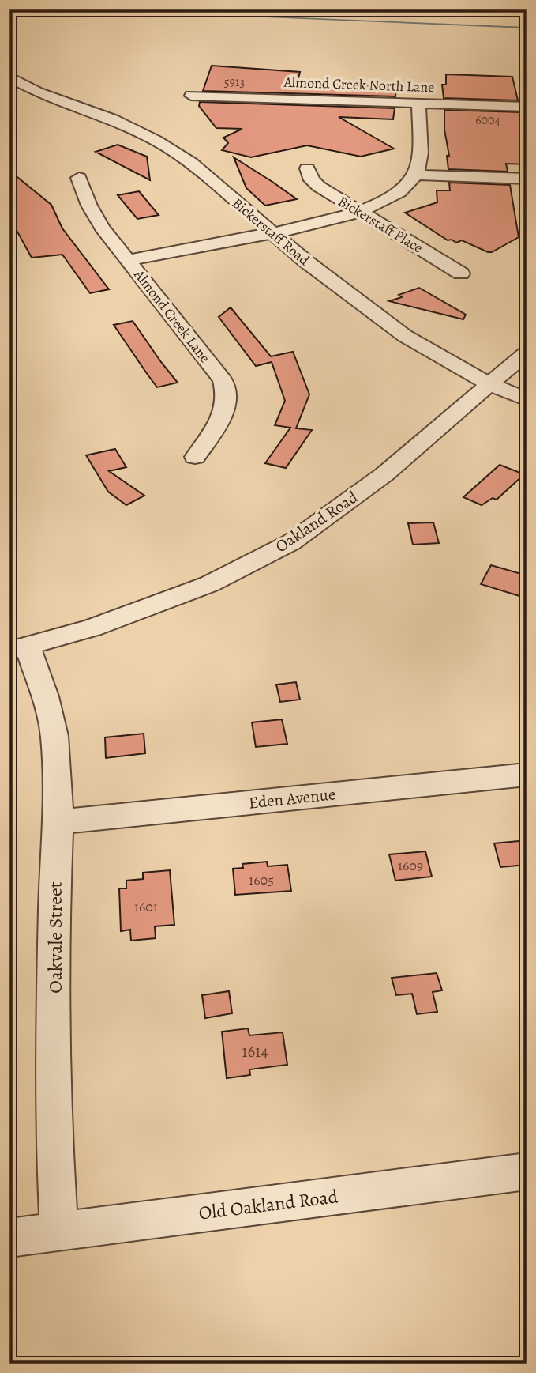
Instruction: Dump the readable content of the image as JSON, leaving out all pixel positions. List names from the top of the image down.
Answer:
{
  "streets": {
    "street": [
      "Almond Creek North Lane",
      "Bickerstaff Place",
      "Bickerstaff Road",
      "Almond Creek Lane",
      "Oakland Road",
      "Eden Avenue",
      "Oakvale Street",
      "Old Oakland Road"
    ]
  },
  "crossings": [
    ["Bickerstaff Road", "Oakland Road"],
    ["Oakland Road", "Oakvale Street"],
    ["Eden Avenue", "Oakvale Street"],
    ["Oakvale Street", "Old Oakland Road"]
  ],
  "house_numbers": [
    "5913",
    "6004",
    "1609",
    "1605",
    "1601",
    "1614"
  ]
}
